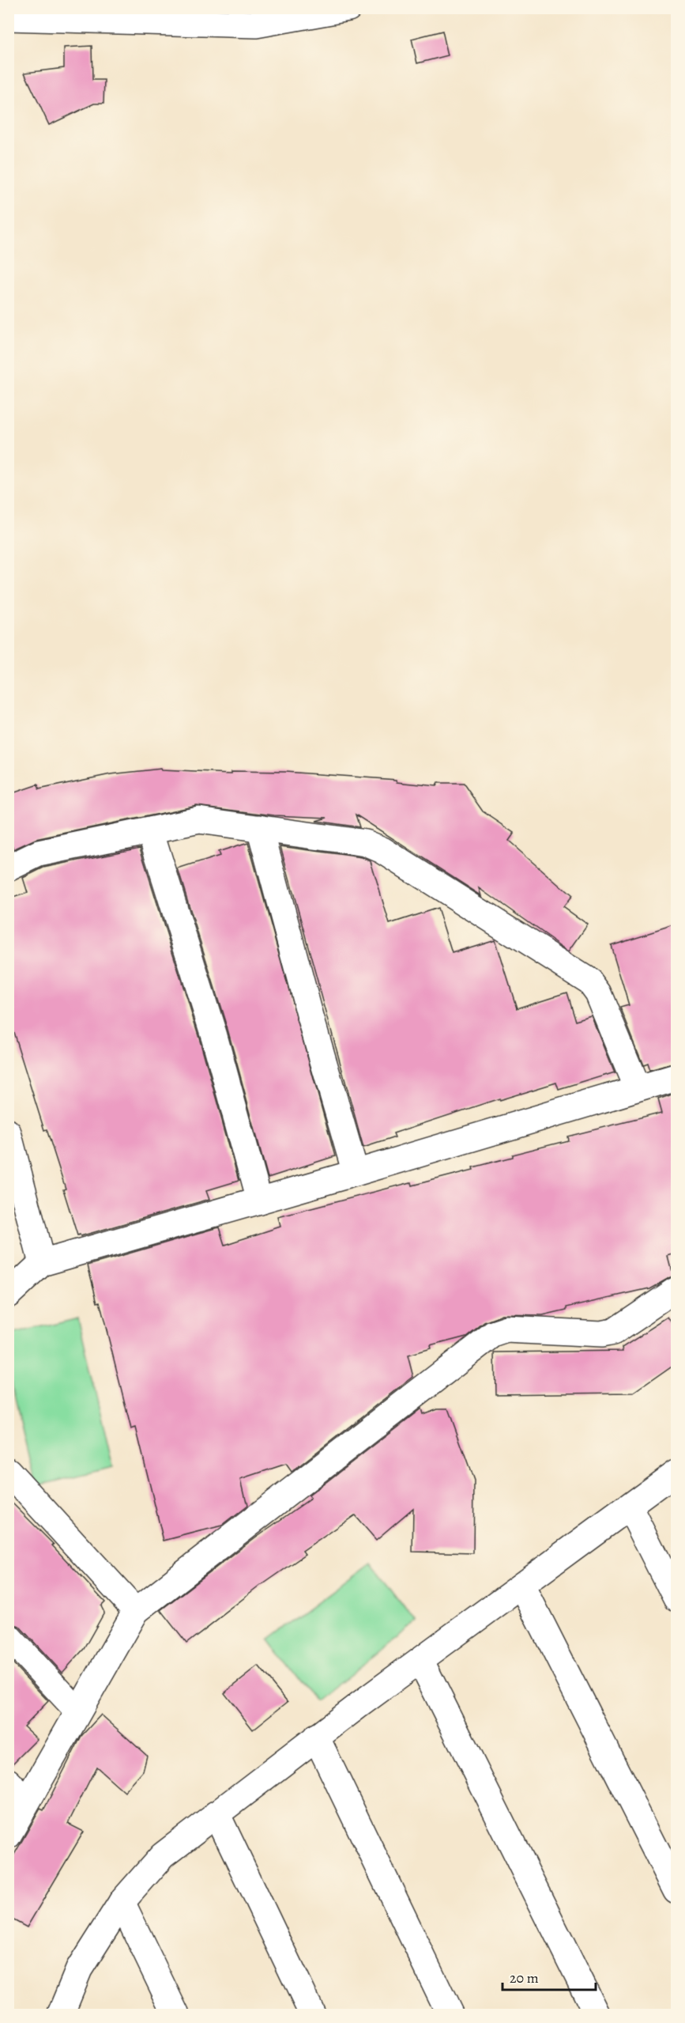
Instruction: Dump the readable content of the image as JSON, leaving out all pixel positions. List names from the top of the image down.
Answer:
{
  "scale_bar": "20 m"
}
